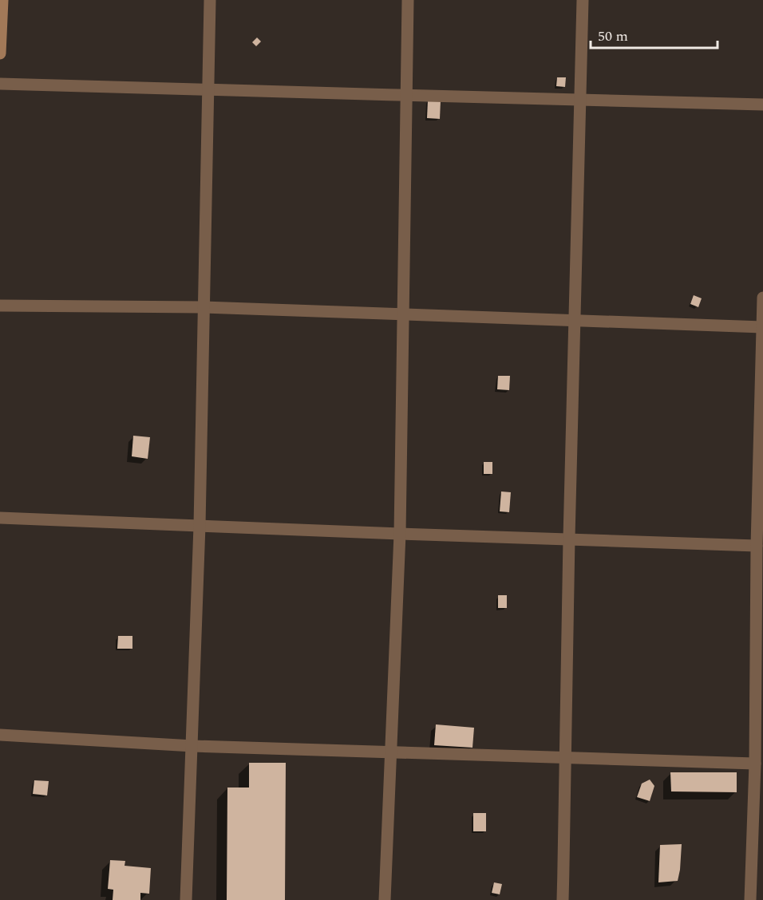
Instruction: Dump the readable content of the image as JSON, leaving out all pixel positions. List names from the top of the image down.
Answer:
{
  "scale_bar": "50 m"
}
